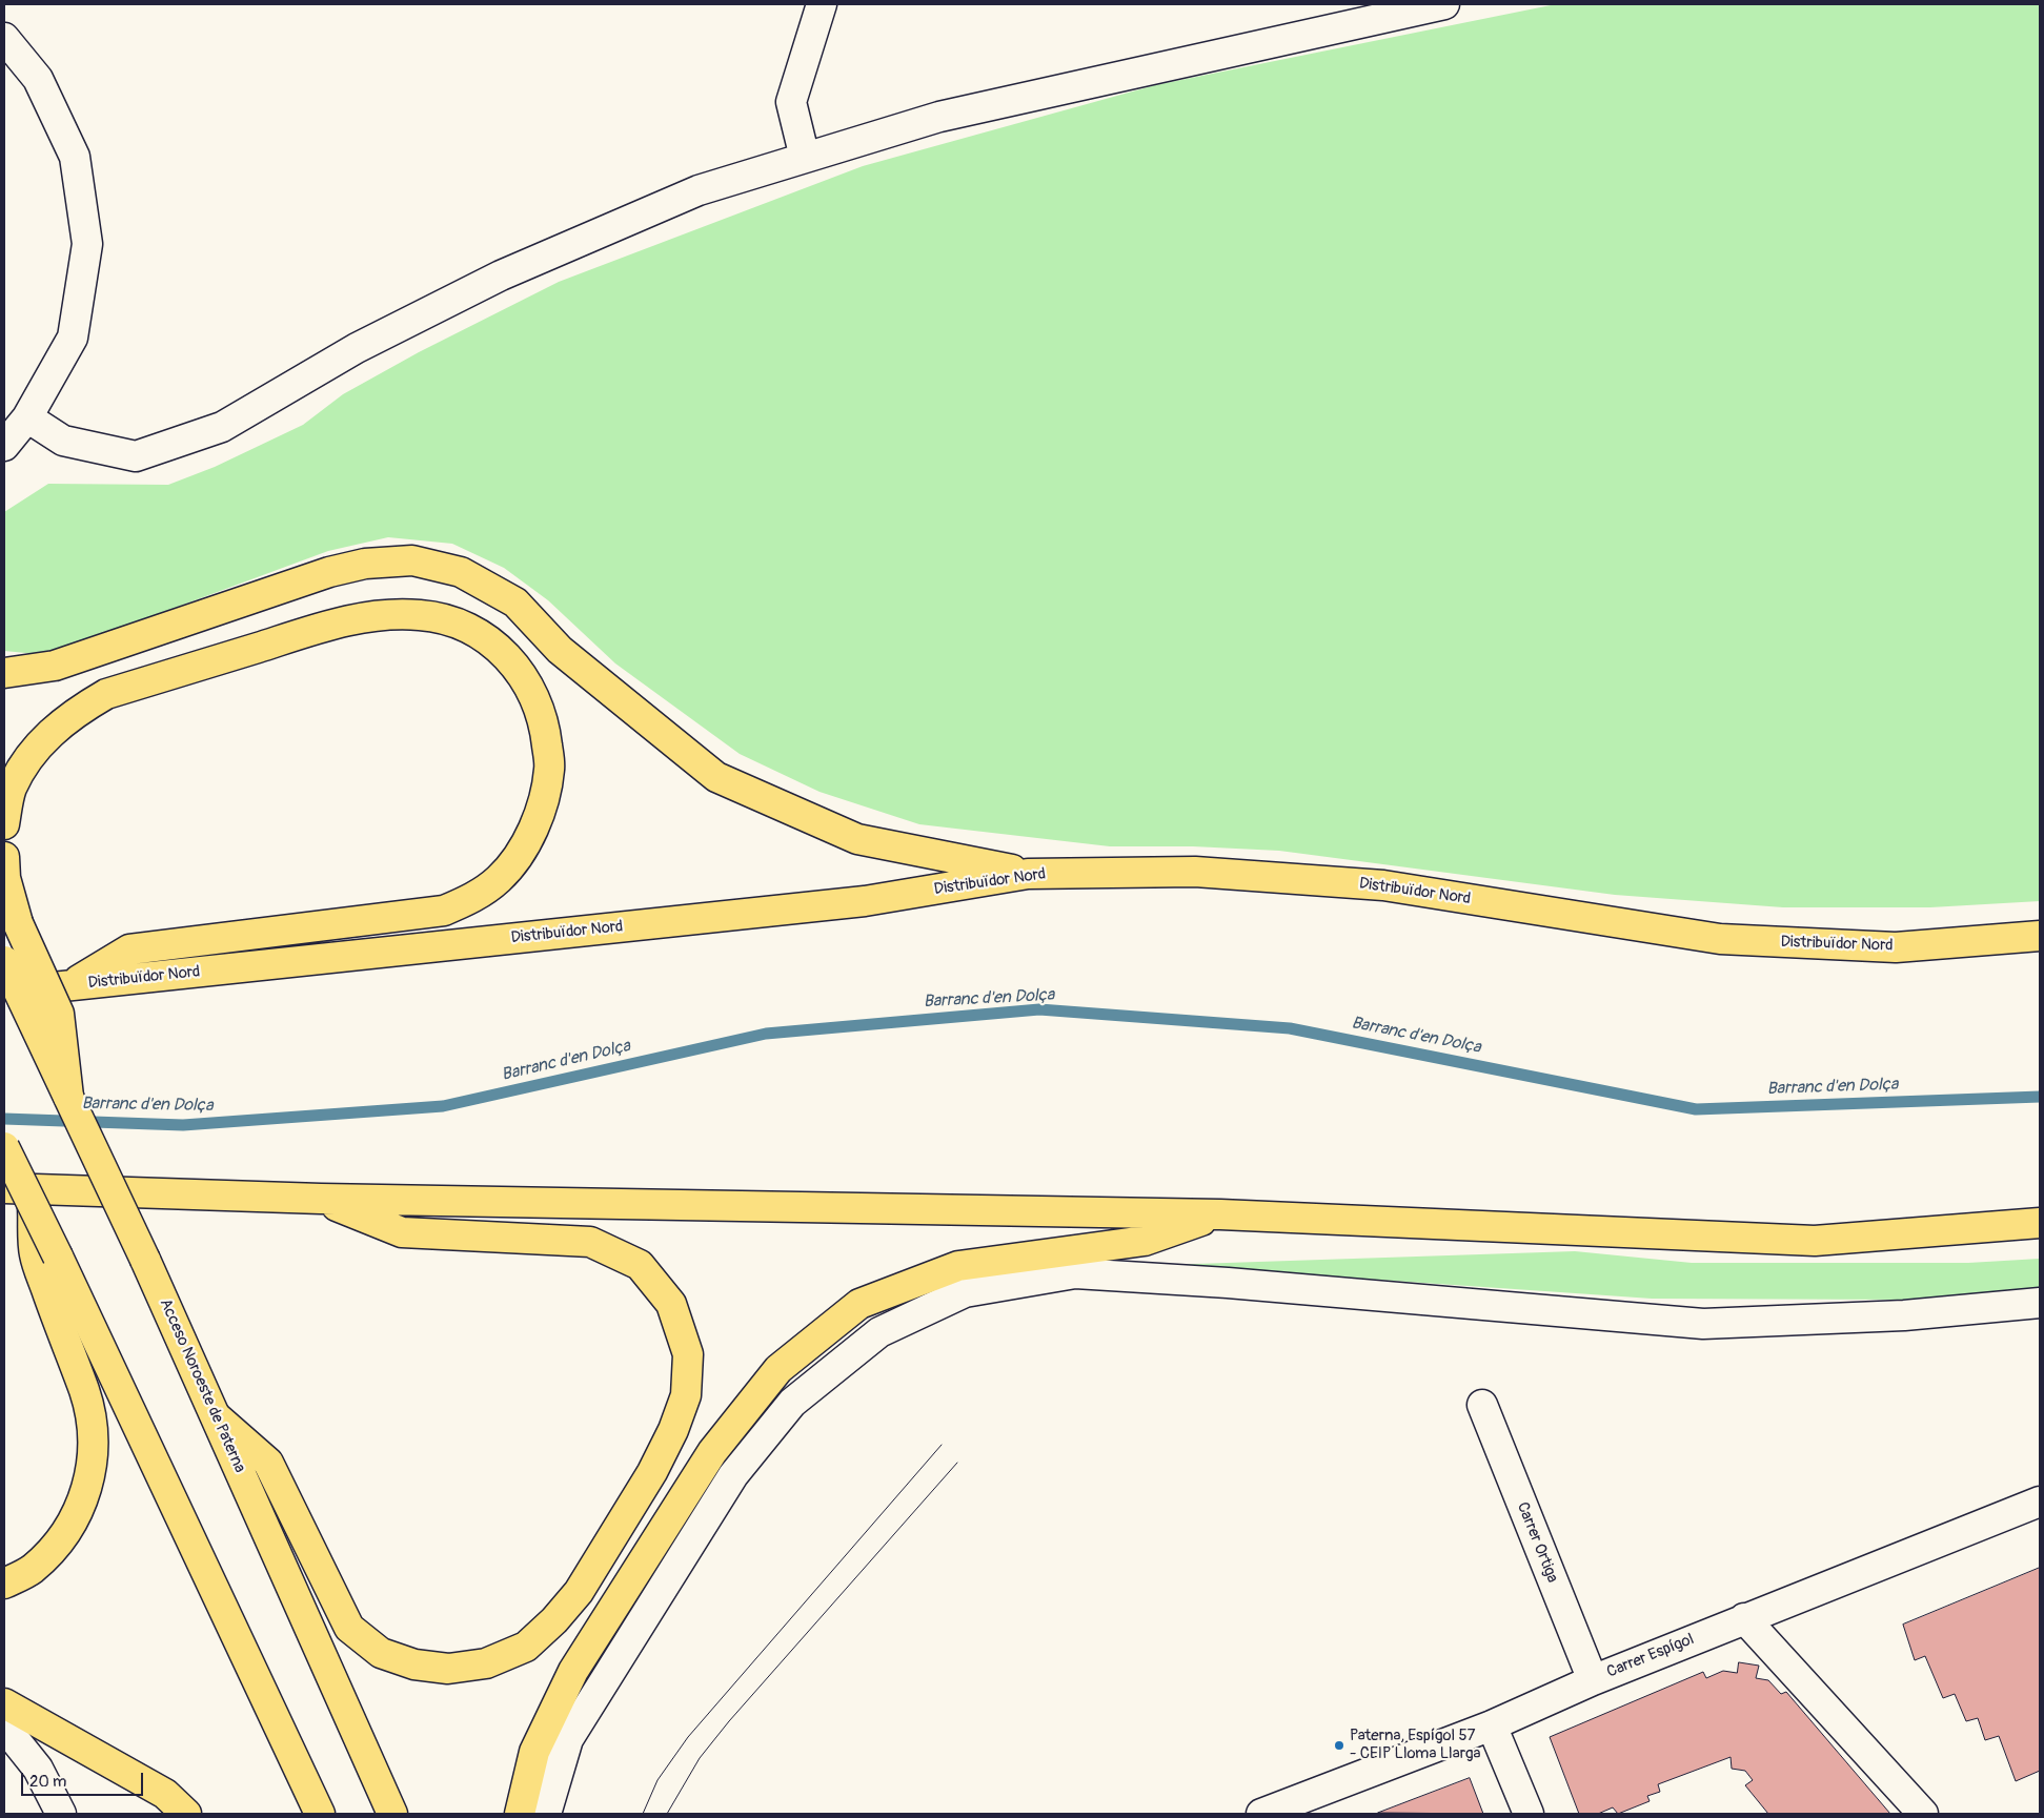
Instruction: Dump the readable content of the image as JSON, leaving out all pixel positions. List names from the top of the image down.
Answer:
{
  "streets": {
    "main road": ["Distribuïdor Nord", "Acceso Noroeste de Paterna"],
    "street": ["Carrer Ortiga", "Carrer Espígol"]
  },
  "crossings": [
    ["Carrer Ortiga", "Carrer Espígol"]
  ],
  "water": ["Barranc d'en Dolça"],
  "places": ["Paterna, Espígol 57 - CEIP Lloma Llarga"],
  "scale_bar": "20 m"
}
